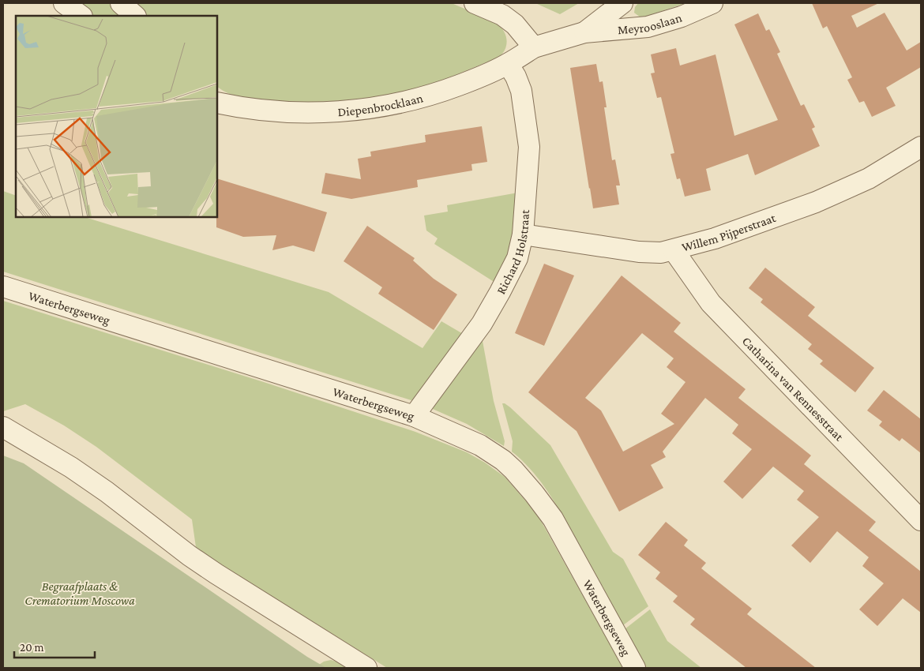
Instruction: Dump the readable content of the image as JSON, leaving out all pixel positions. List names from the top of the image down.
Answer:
{
  "streets": {
    "street": [
      "Meyrooslaan",
      "Diepenbrocklaan",
      "Willem Pijperstraat",
      "Richard Holstraat",
      "Waterbergseweg",
      "Catharina van Rennesstraat"
    ]
  },
  "crossings": [
    ["Meyrooslaan", "Diepenbrocklaan"],
    ["Diepenbrocklaan", "Richard Holstraat"],
    ["Willem Pijperstraat", "Richard Holstraat"],
    ["Willem Pijperstraat", "Catharina van Rennesstraat"],
    ["Richard Holstraat", "Waterbergseweg"]
  ],
  "parks": ["Begraafplaats & Crematorium Moscowa"],
  "scale_bar": "20 m"
}
